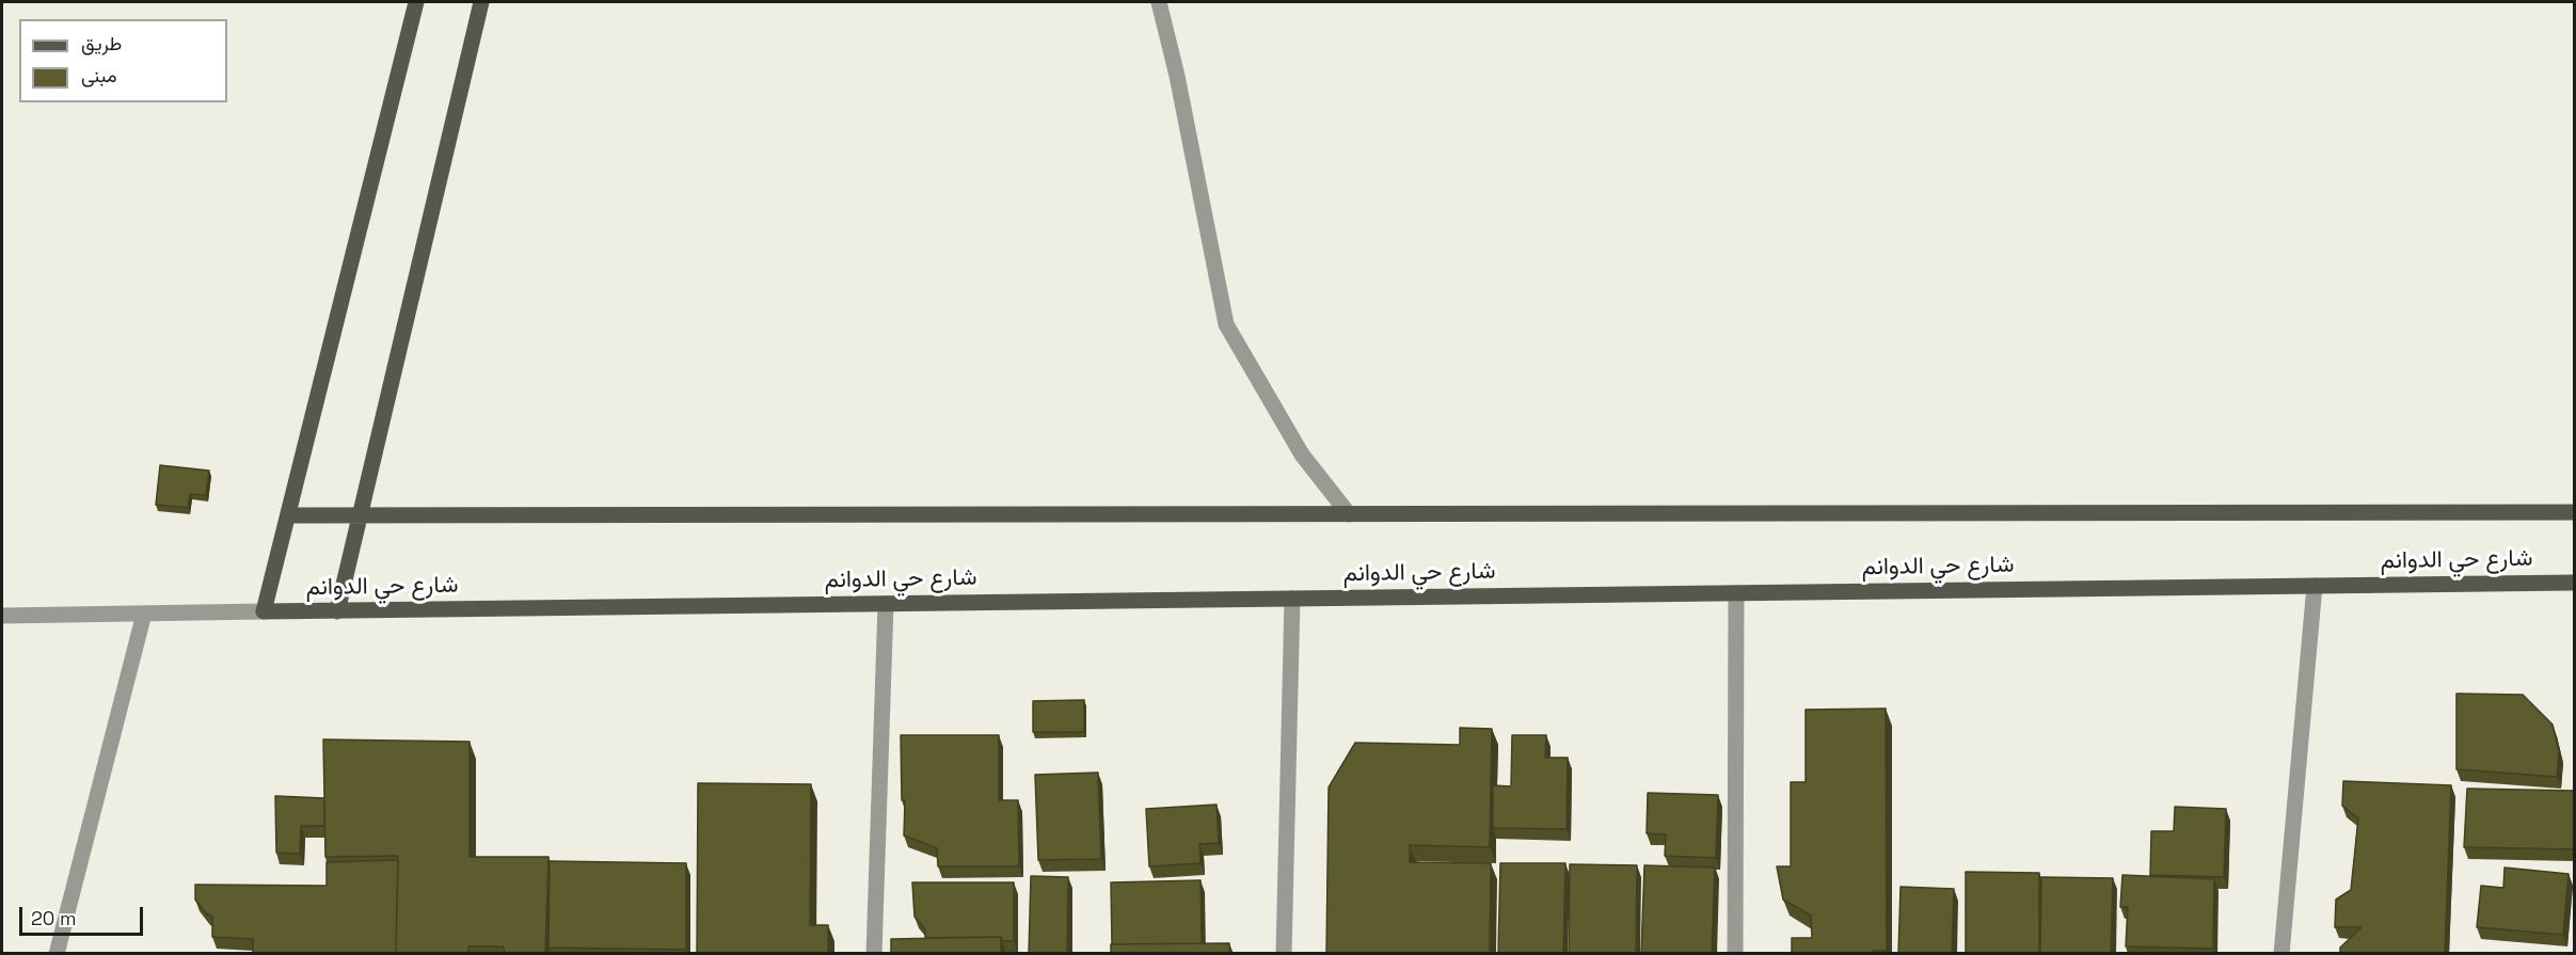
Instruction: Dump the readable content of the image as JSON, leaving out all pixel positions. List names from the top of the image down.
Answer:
{
  "streets": {
    "main road": ["شارع حي الدوانم"]
  },
  "legend": ["طريق", "مبنى"],
  "scale_bar": "20 m"
}
